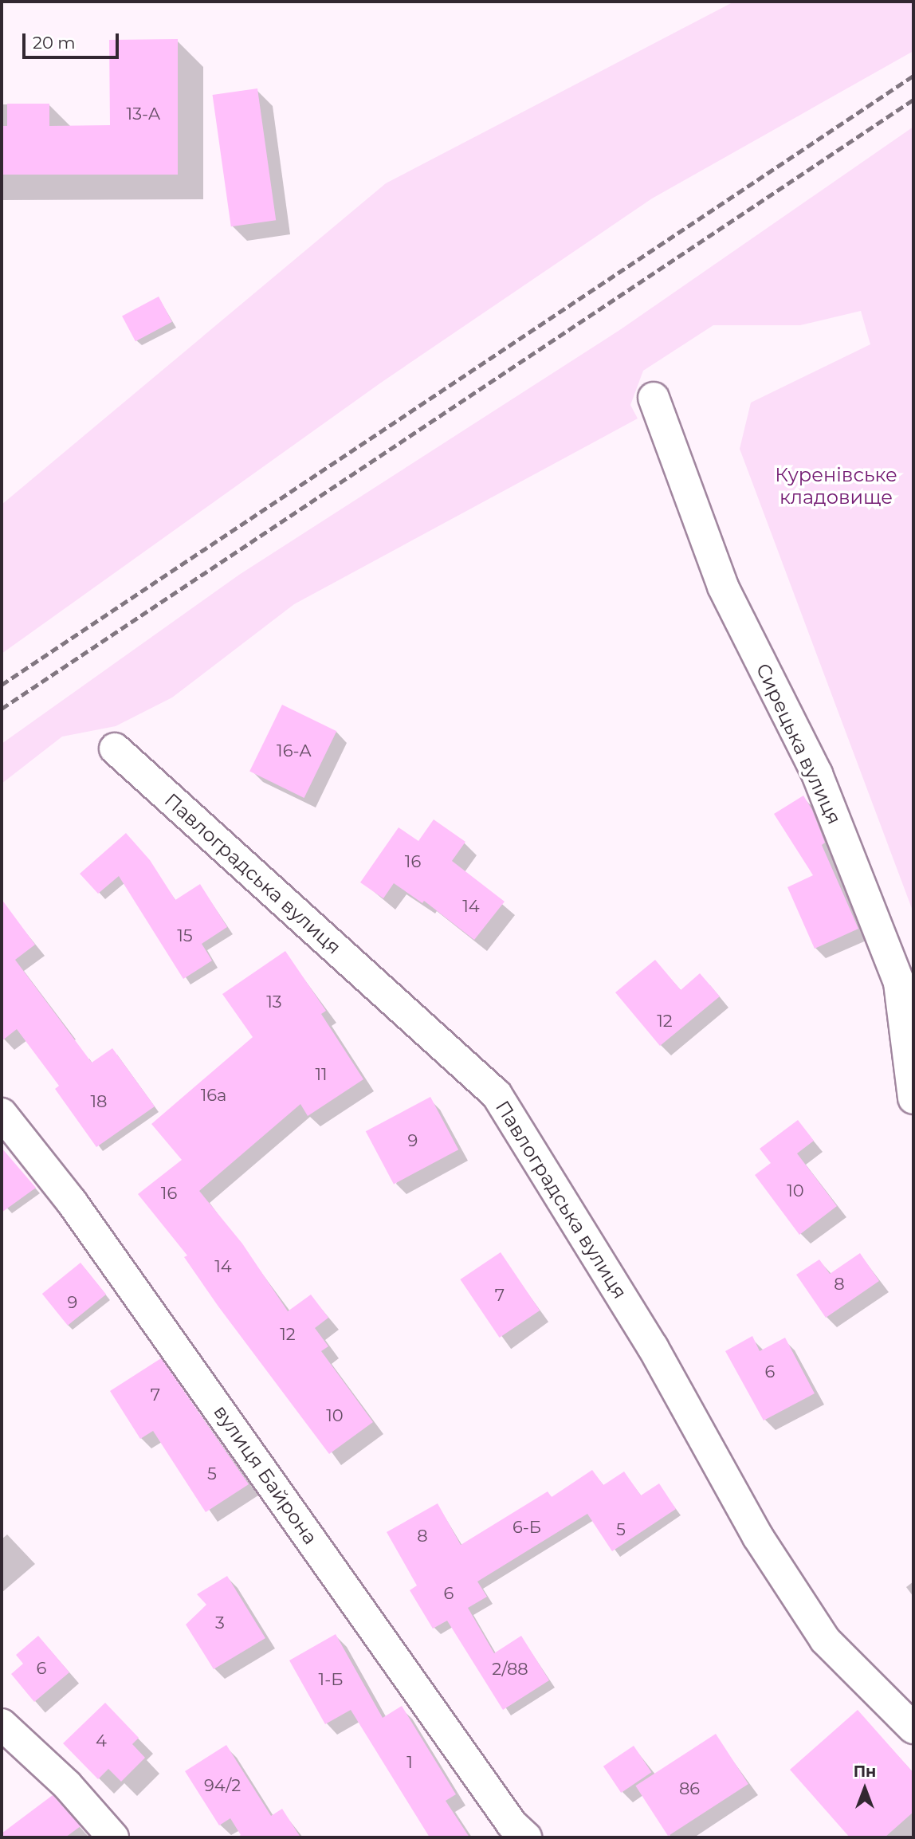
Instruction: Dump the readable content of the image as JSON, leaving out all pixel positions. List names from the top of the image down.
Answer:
{
  "streets": {
    "street": ["Сирецька вулиця", "Павлоградська вулиця", "вулиця Байрона"]
  },
  "parks": ["Куренівське кладовище"],
  "house_numbers": [
    "13-А",
    "16-А",
    "16",
    "14",
    "15",
    "13",
    "12",
    "11",
    "16а",
    "18",
    "9",
    "10",
    "16",
    "14",
    "8",
    "7",
    "9",
    "12",
    "6",
    "7",
    "10",
    "5",
    "6-Б",
    "5",
    "8",
    "6",
    "3",
    "6",
    "2/88",
    "1-Б",
    "4",
    "1",
    "94/2",
    "86"
  ],
  "scale_bar": "20 m",
  "north": "top"
}
